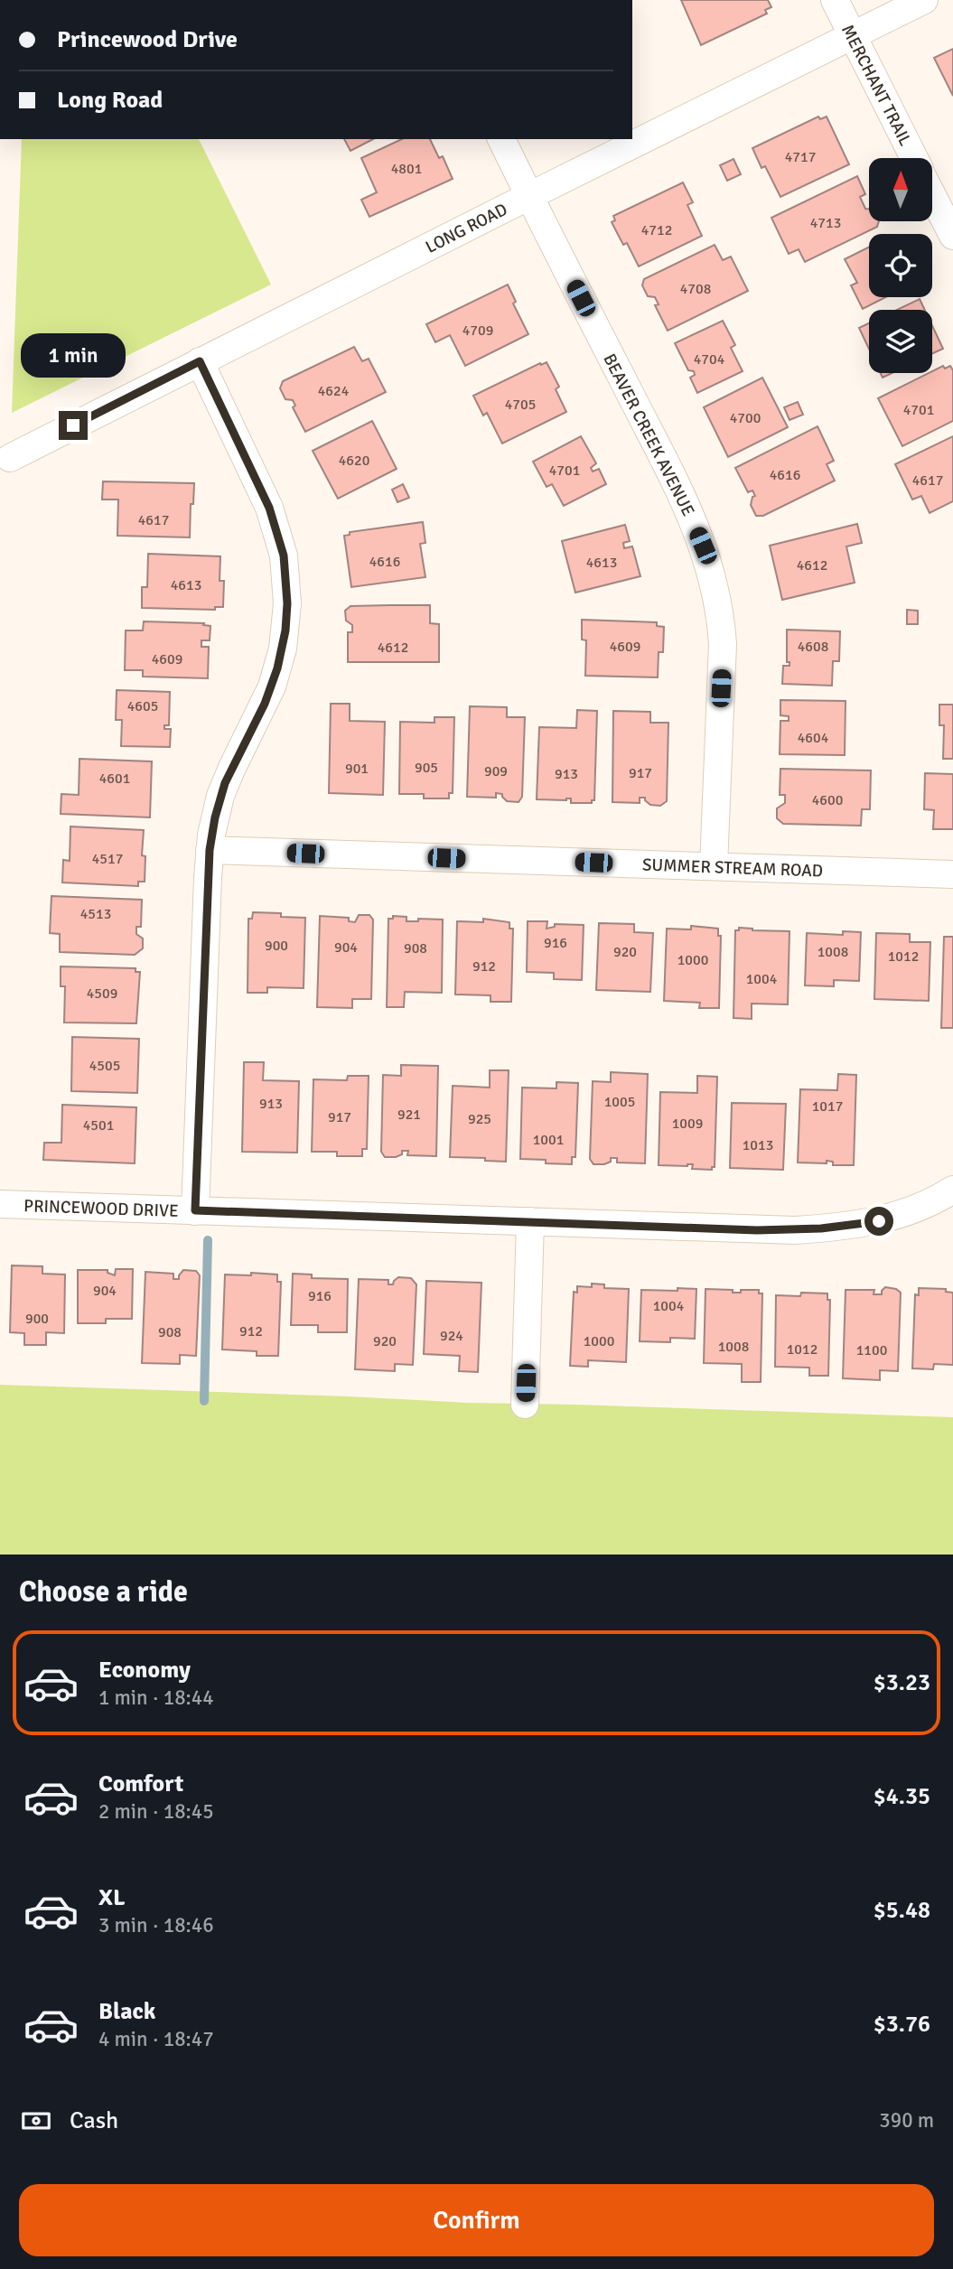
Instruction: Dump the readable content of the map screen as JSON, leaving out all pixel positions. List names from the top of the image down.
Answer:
{
  "streets": {
    "street": [
      "MERCHANT TRAIL",
      "LONG ROAD",
      "BEAVER CREEK AVENUE",
      "SUMMER STREAM ROAD",
      "PRINCEWOOD DRIVE"
    ]
  },
  "crossings": [
    ["MERCHANT TRAIL", "LONG ROAD"],
    ["LONG ROAD", "BEAVER CREEK AVENUE"],
    ["BEAVER CREEK AVENUE", "SUMMER STREAM ROAD"]
  ],
  "house_numbers": [
    "4717",
    "4801",
    "4713",
    "4712",
    "4708",
    "4709",
    "4704",
    "4624",
    "4705",
    "4701",
    "4700",
    "4620",
    "4701",
    "4616",
    "4617",
    "4617",
    "4616",
    "4613",
    "4612",
    "4613",
    "4609",
    "4608",
    "4612",
    "4609",
    "4605",
    "4604",
    "905",
    "901",
    "909",
    "917",
    "913",
    "4601",
    "4600",
    "4517",
    "4513",
    "916",
    "900",
    "904",
    "908",
    "920",
    "1008",
    "1012",
    "1000",
    "912",
    "1004",
    "4509",
    "4505",
    "1005",
    "913",
    "1017",
    "921",
    "917",
    "925",
    "1009",
    "4501",
    "1001",
    "1013",
    "904",
    "916",
    "1004",
    "900",
    "912",
    "908",
    "924",
    "920",
    "1000",
    "1008",
    "1012",
    "1100"
  ],
  "north": "top",
  "page": {
    "banner": ["Princewood Drive", "Long Road"],
    "bubble": "1 min",
    "heading": "Choose a ride",
    "list": [
      {
        "name": "Economy",
        "note": "1 min · 18:44",
        "value": "$3.23"
      },
      {
        "name": "Comfort",
        "note": "2 min · 18:45",
        "value": "$4.35"
      },
      {
        "name": "XL",
        "note": "3 min · 18:46",
        "value": "$5.48"
      },
      {
        "name": "Black",
        "note": "4 min · 18:47",
        "value": "$3.76"
      }
    ],
    "pay": ["Cash", "390 m"],
    "buttons": "Confirm"
  }
}
